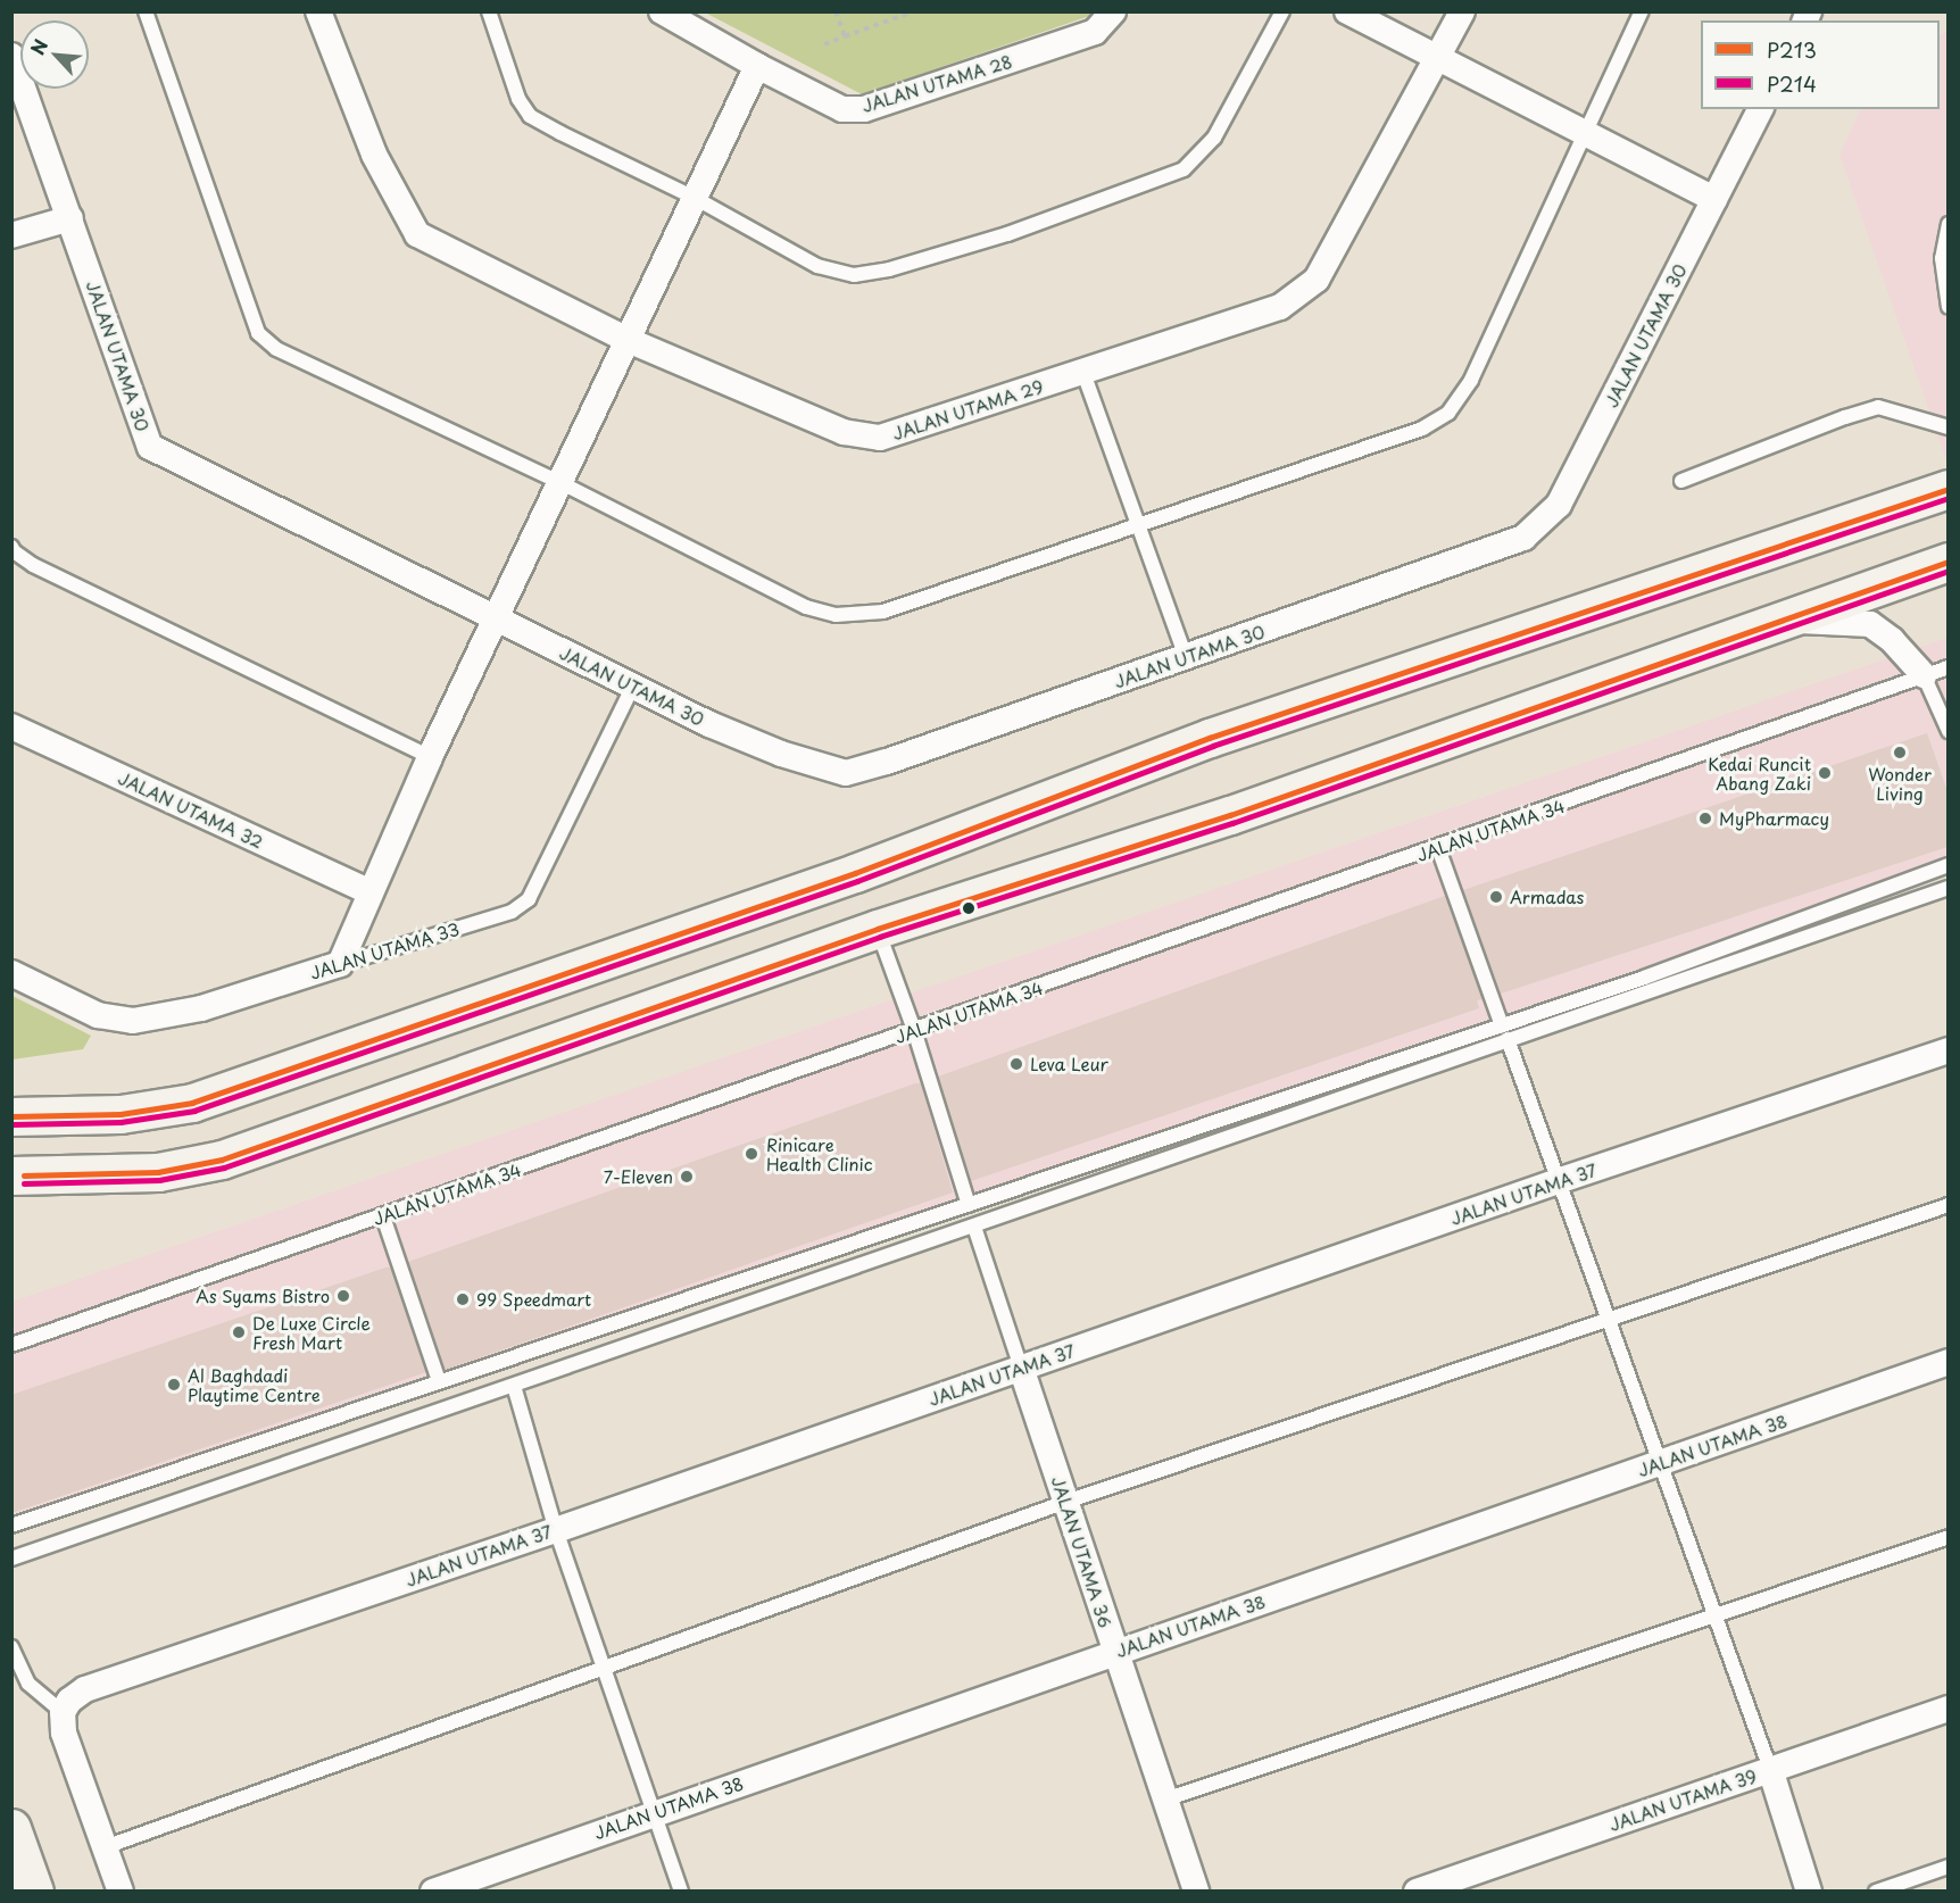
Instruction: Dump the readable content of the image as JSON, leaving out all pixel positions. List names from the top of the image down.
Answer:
{
  "streets": {
    "street": [
      "JALAN UTAMA 28",
      "JALAN UTAMA 30",
      "JALAN UTAMA 29",
      "JALAN UTAMA 32",
      "JALAN UTAMA 33",
      "JALAN UTAMA 37",
      "JALAN UTAMA 38",
      "JALAN UTAMA 36",
      "JALAN UTAMA 39"
    ],
    "lane": ["JALAN UTAMA 34"]
  },
  "crossings": [
    ["JALAN UTAMA 30", "JALAN UTAMA 33"],
    ["JALAN UTAMA 37", "JALAN UTAMA 36"],
    ["JALAN UTAMA 38", "JALAN UTAMA 36"]
  ],
  "places": [
    "Wonder Living",
    "Kedai Runcit Abang Zaki",
    "MyPharmacy",
    "Armadas",
    "Leva Leur",
    "Rinicare Health Clinic",
    "7-Eleven",
    "As Syams Bistro",
    "99 Speedmart",
    "De Luxe Circle Fresh Mart",
    "Al Baghdadi Playtime Centre"
  ],
  "lines": ["transit line P213", "transit line P214"],
  "legend": ["P213", "P214"],
  "north": "top left"
}
